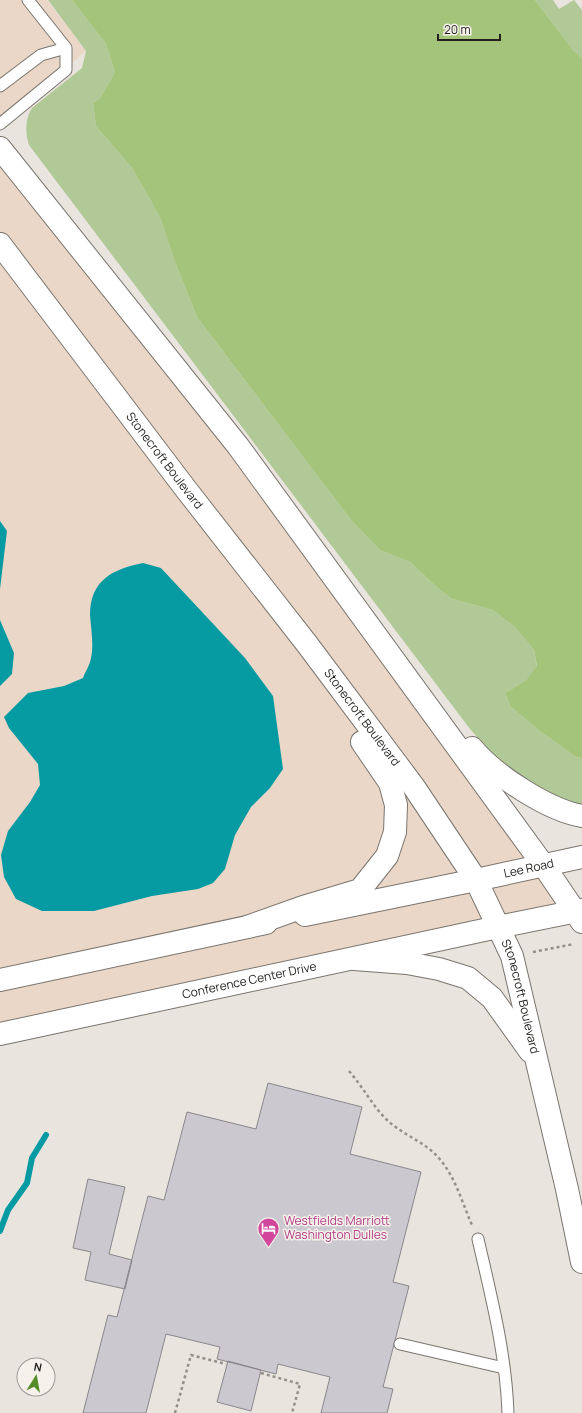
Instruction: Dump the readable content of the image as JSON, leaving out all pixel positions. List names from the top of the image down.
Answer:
{
  "streets": {
    "main road": ["Stonecroft Boulevard", "Lee Road", "Conference Center Drive"]
  },
  "crossings": [
    ["Stonecroft Boulevard", "Lee Road"],
    ["Stonecroft Boulevard", "Conference Center Drive"]
  ],
  "places": {
    "hotel": ["Westfields Marriott Washington Dulles"]
  },
  "scale_bar": "20 m",
  "north": "top"
}
